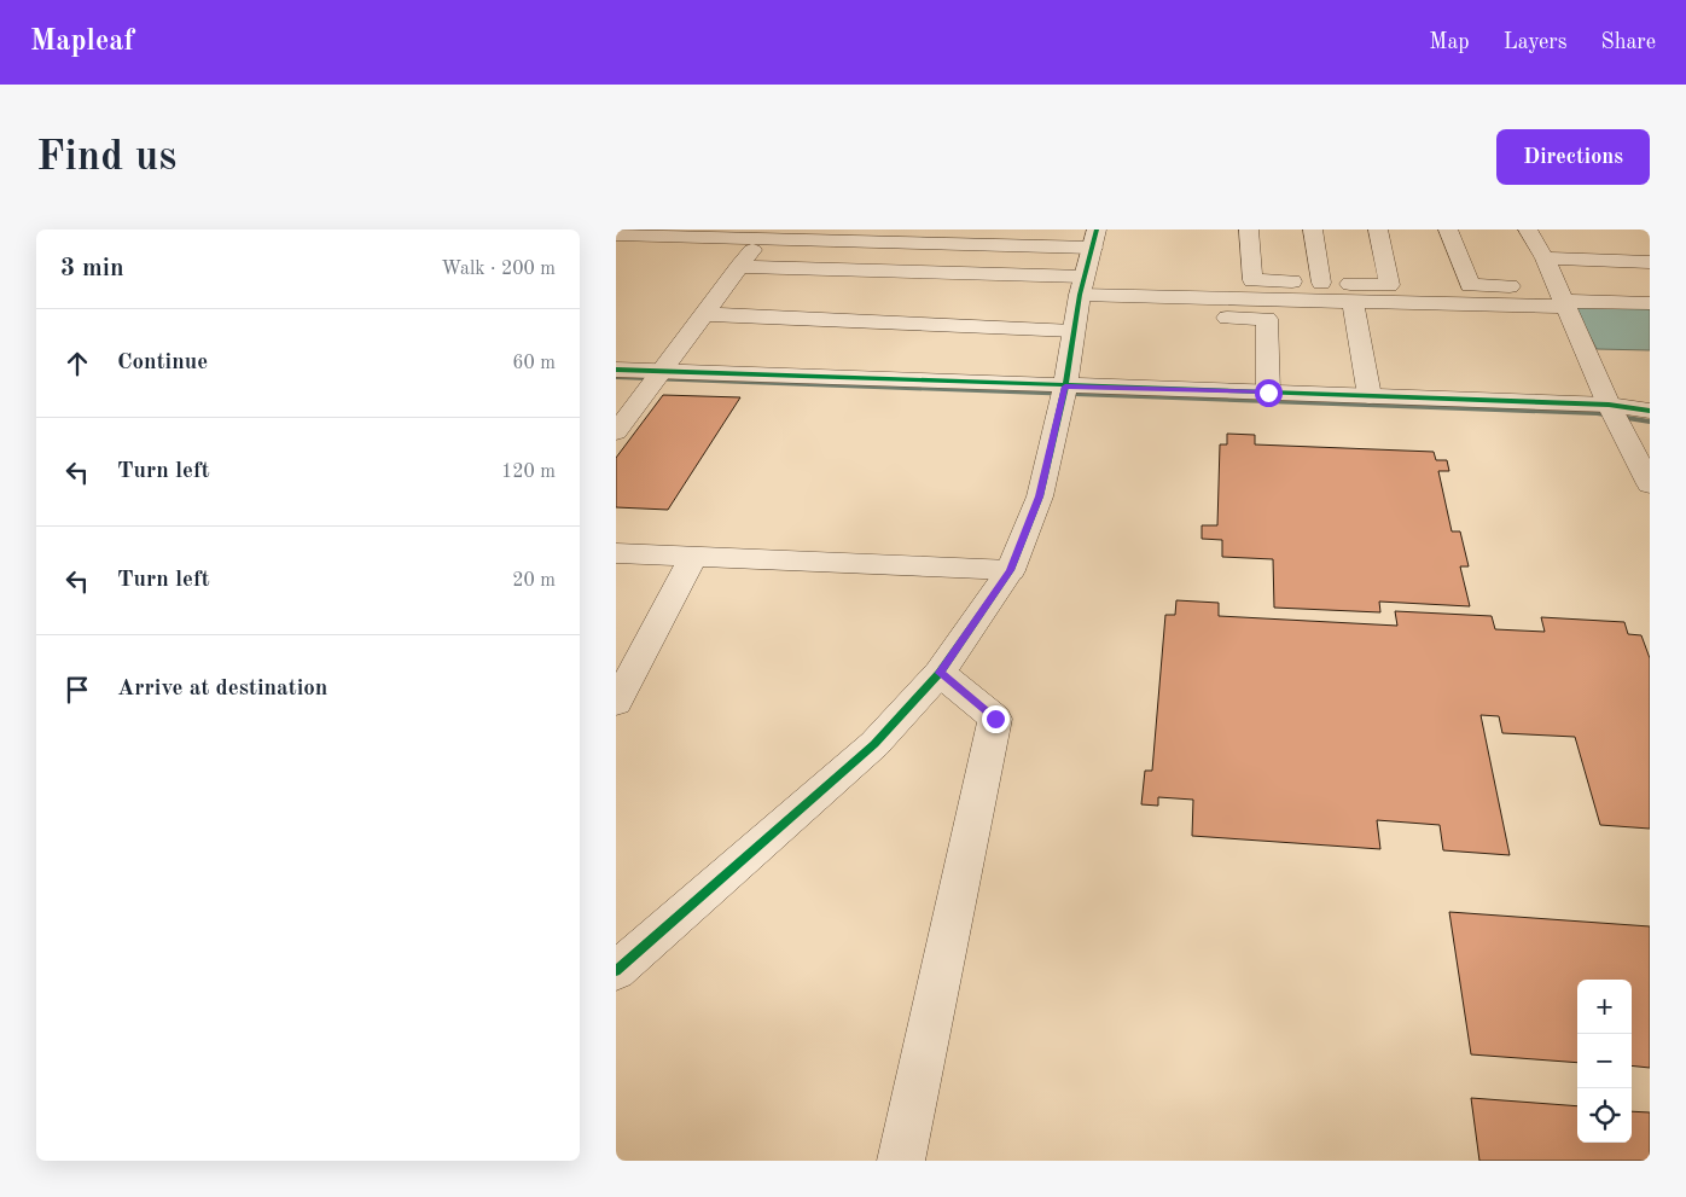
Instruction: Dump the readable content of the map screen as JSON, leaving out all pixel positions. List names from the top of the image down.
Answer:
{
  "page": {
    "header": "Mapleaf",
    "nav": ["Map", "Layers", "Share"],
    "buttons": "Directions",
    "title": "Find us",
    "heading": ["3 min", "Walk · 200 m"],
    "list": [
      ["Continue", "60 m"],
      ["Turn left", "120 m"],
      ["Turn left", "20 m"],
      "Arrive at destination"
    ],
    "map_buttons": ["+", "−"]
  }
}
